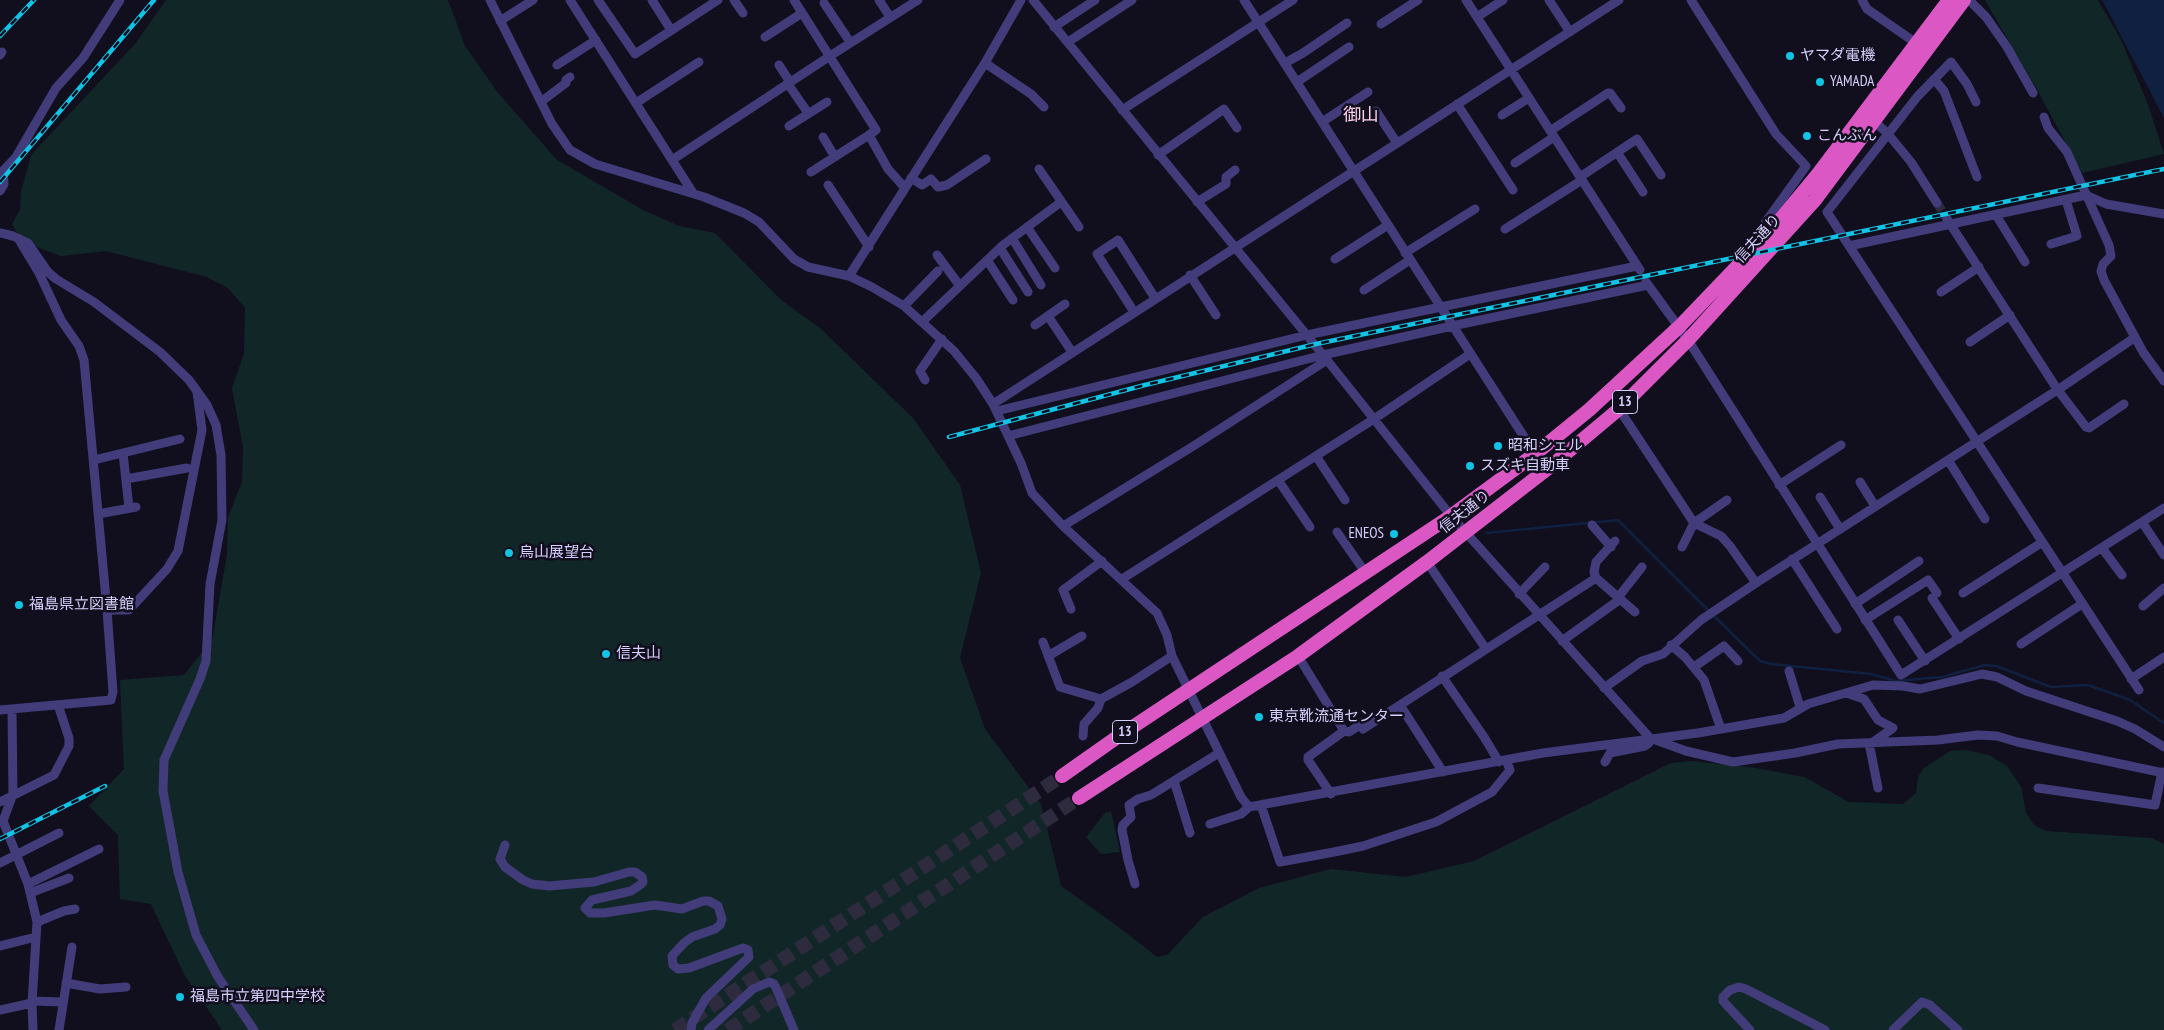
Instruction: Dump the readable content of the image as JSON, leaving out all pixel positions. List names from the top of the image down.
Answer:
{
  "streets": {
    "highway": ["信夫通り", "13"]
  },
  "districts": ["御山"],
  "places": [
    "ヤマダ電機",
    "YAMADA",
    "こんぶん",
    "昭和シェル",
    "スズキ自動車",
    "ENEOS",
    "烏山展望台",
    "福島県立図書館",
    "信夫山",
    "東京靴流通センター",
    "福島市立第四中学校"
  ]
}
